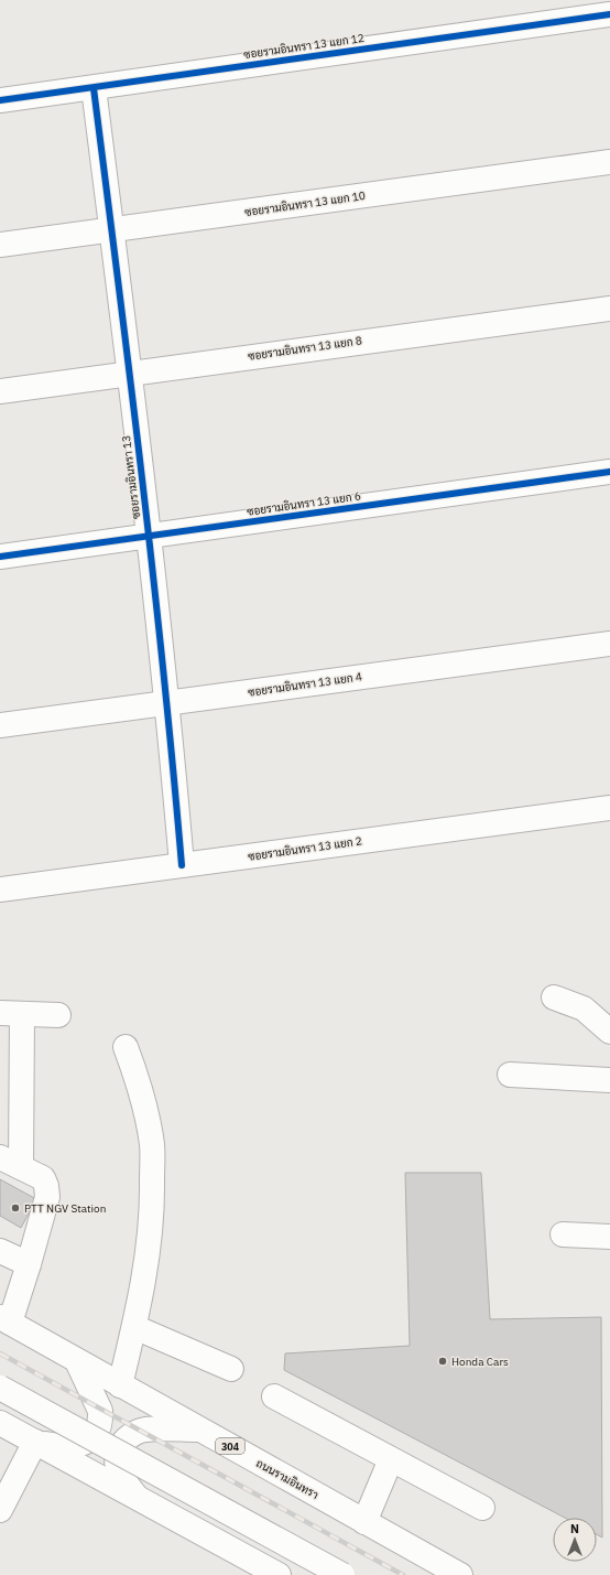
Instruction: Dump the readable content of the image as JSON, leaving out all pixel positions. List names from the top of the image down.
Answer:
{
  "streets": {
    "street": [
      "ซอยรามอินทรา 13 แยก 12",
      "ซอยรามอินทรา 13 แยก 10",
      "ซอยรามอินทรา 13 แยก 8",
      "ซอยรามอินทรา 13",
      "ซอยรามอินทรา 13 แยก 6",
      "ซอยรามอินทรา 13 แยก 4",
      "ซอยรามอินทรา 13 แยก 2",
      "304",
      "ถนนรามอินทรา"
    ]
  },
  "crossings": [
    ["ซอยรามอินทรา 13 แยก 12", "ซอยรามอินทรา 13"],
    ["ซอยรามอินทรา 13 แยก 10", "ซอยรามอินทรา 13"],
    ["ซอยรามอินทรา 13 แยก 8", "ซอยรามอินทรา 13"],
    ["ซอยรามอินทรา 13", "ซอยรามอินทรา 13 แยก 6"],
    ["ซอยรามอินทรา 13", "ซอยรามอินทรา 13 แยก 4"],
    ["ซอยรามอินทรา 13", "ซอยรามอินทรา 13 แยก 2"]
  ],
  "places": ["PTT NGV Station", "Honda Cars"],
  "north": "top"
}
